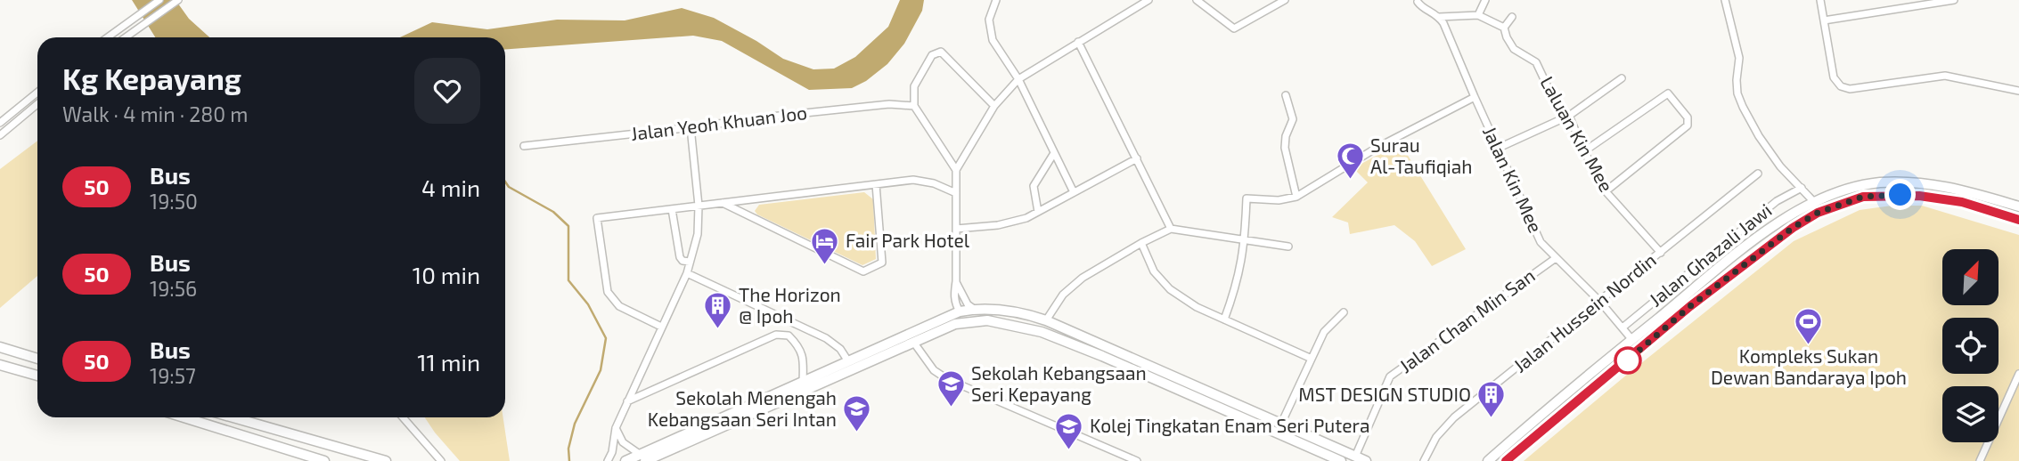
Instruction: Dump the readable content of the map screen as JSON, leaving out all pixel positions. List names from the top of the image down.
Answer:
{
  "streets": {
    "main road": ["Jalan Ghazali Jawi"],
    "street": [
      "Jalan Yeoh Khuan Joo",
      "Laluan Kin Mee",
      "Jalan Kin Mee",
      "Jalan Hussein Nordin",
      "Jalan Chan Min San"
    ]
  },
  "crossings": [
    ["Laluan Kin Mee", "Jalan Hussein Nordin"],
    ["Jalan Kin Mee", "Jalan Ghazali Jawi"],
    ["Jalan Kin Mee", "Jalan Hussein Nordin"],
    ["Jalan Kin Mee", "Jalan Chan Min San"]
  ],
  "places": {
    "mosque": ["Surau Al-Taufiqiah"],
    "hotel": ["Fair Park Hotel"],
    "building": ["The Horizon @ Ipoh", "MST DESIGN STUDIO"],
    "sports": ["Kompleks Sukan Dewan Bandaraya Ipoh"],
    "school or university": ["Sekolah Kebangsaan Seri Kepayang", "Sekolah Menengah Kebangsaan Seri Intan", "Kolej Tingkatan Enam Seri Putera"]
  },
  "lines": ["bus line 50"],
  "north": "top right",
  "page": {
    "heading": ["Kg Kepayang", "Walk · 4 min · 280 m"],
    "list": [
      {
        "mark": "50",
        "name": "Bus",
        "note": "19:50",
        "value": "4 min"
      },
      {
        "mark": "50",
        "name": "Bus",
        "note": "19:56",
        "value": "10 min"
      },
      {
        "mark": "50",
        "name": "Bus",
        "note": "19:57",
        "value": "11 min"
      }
    ]
  }
}
